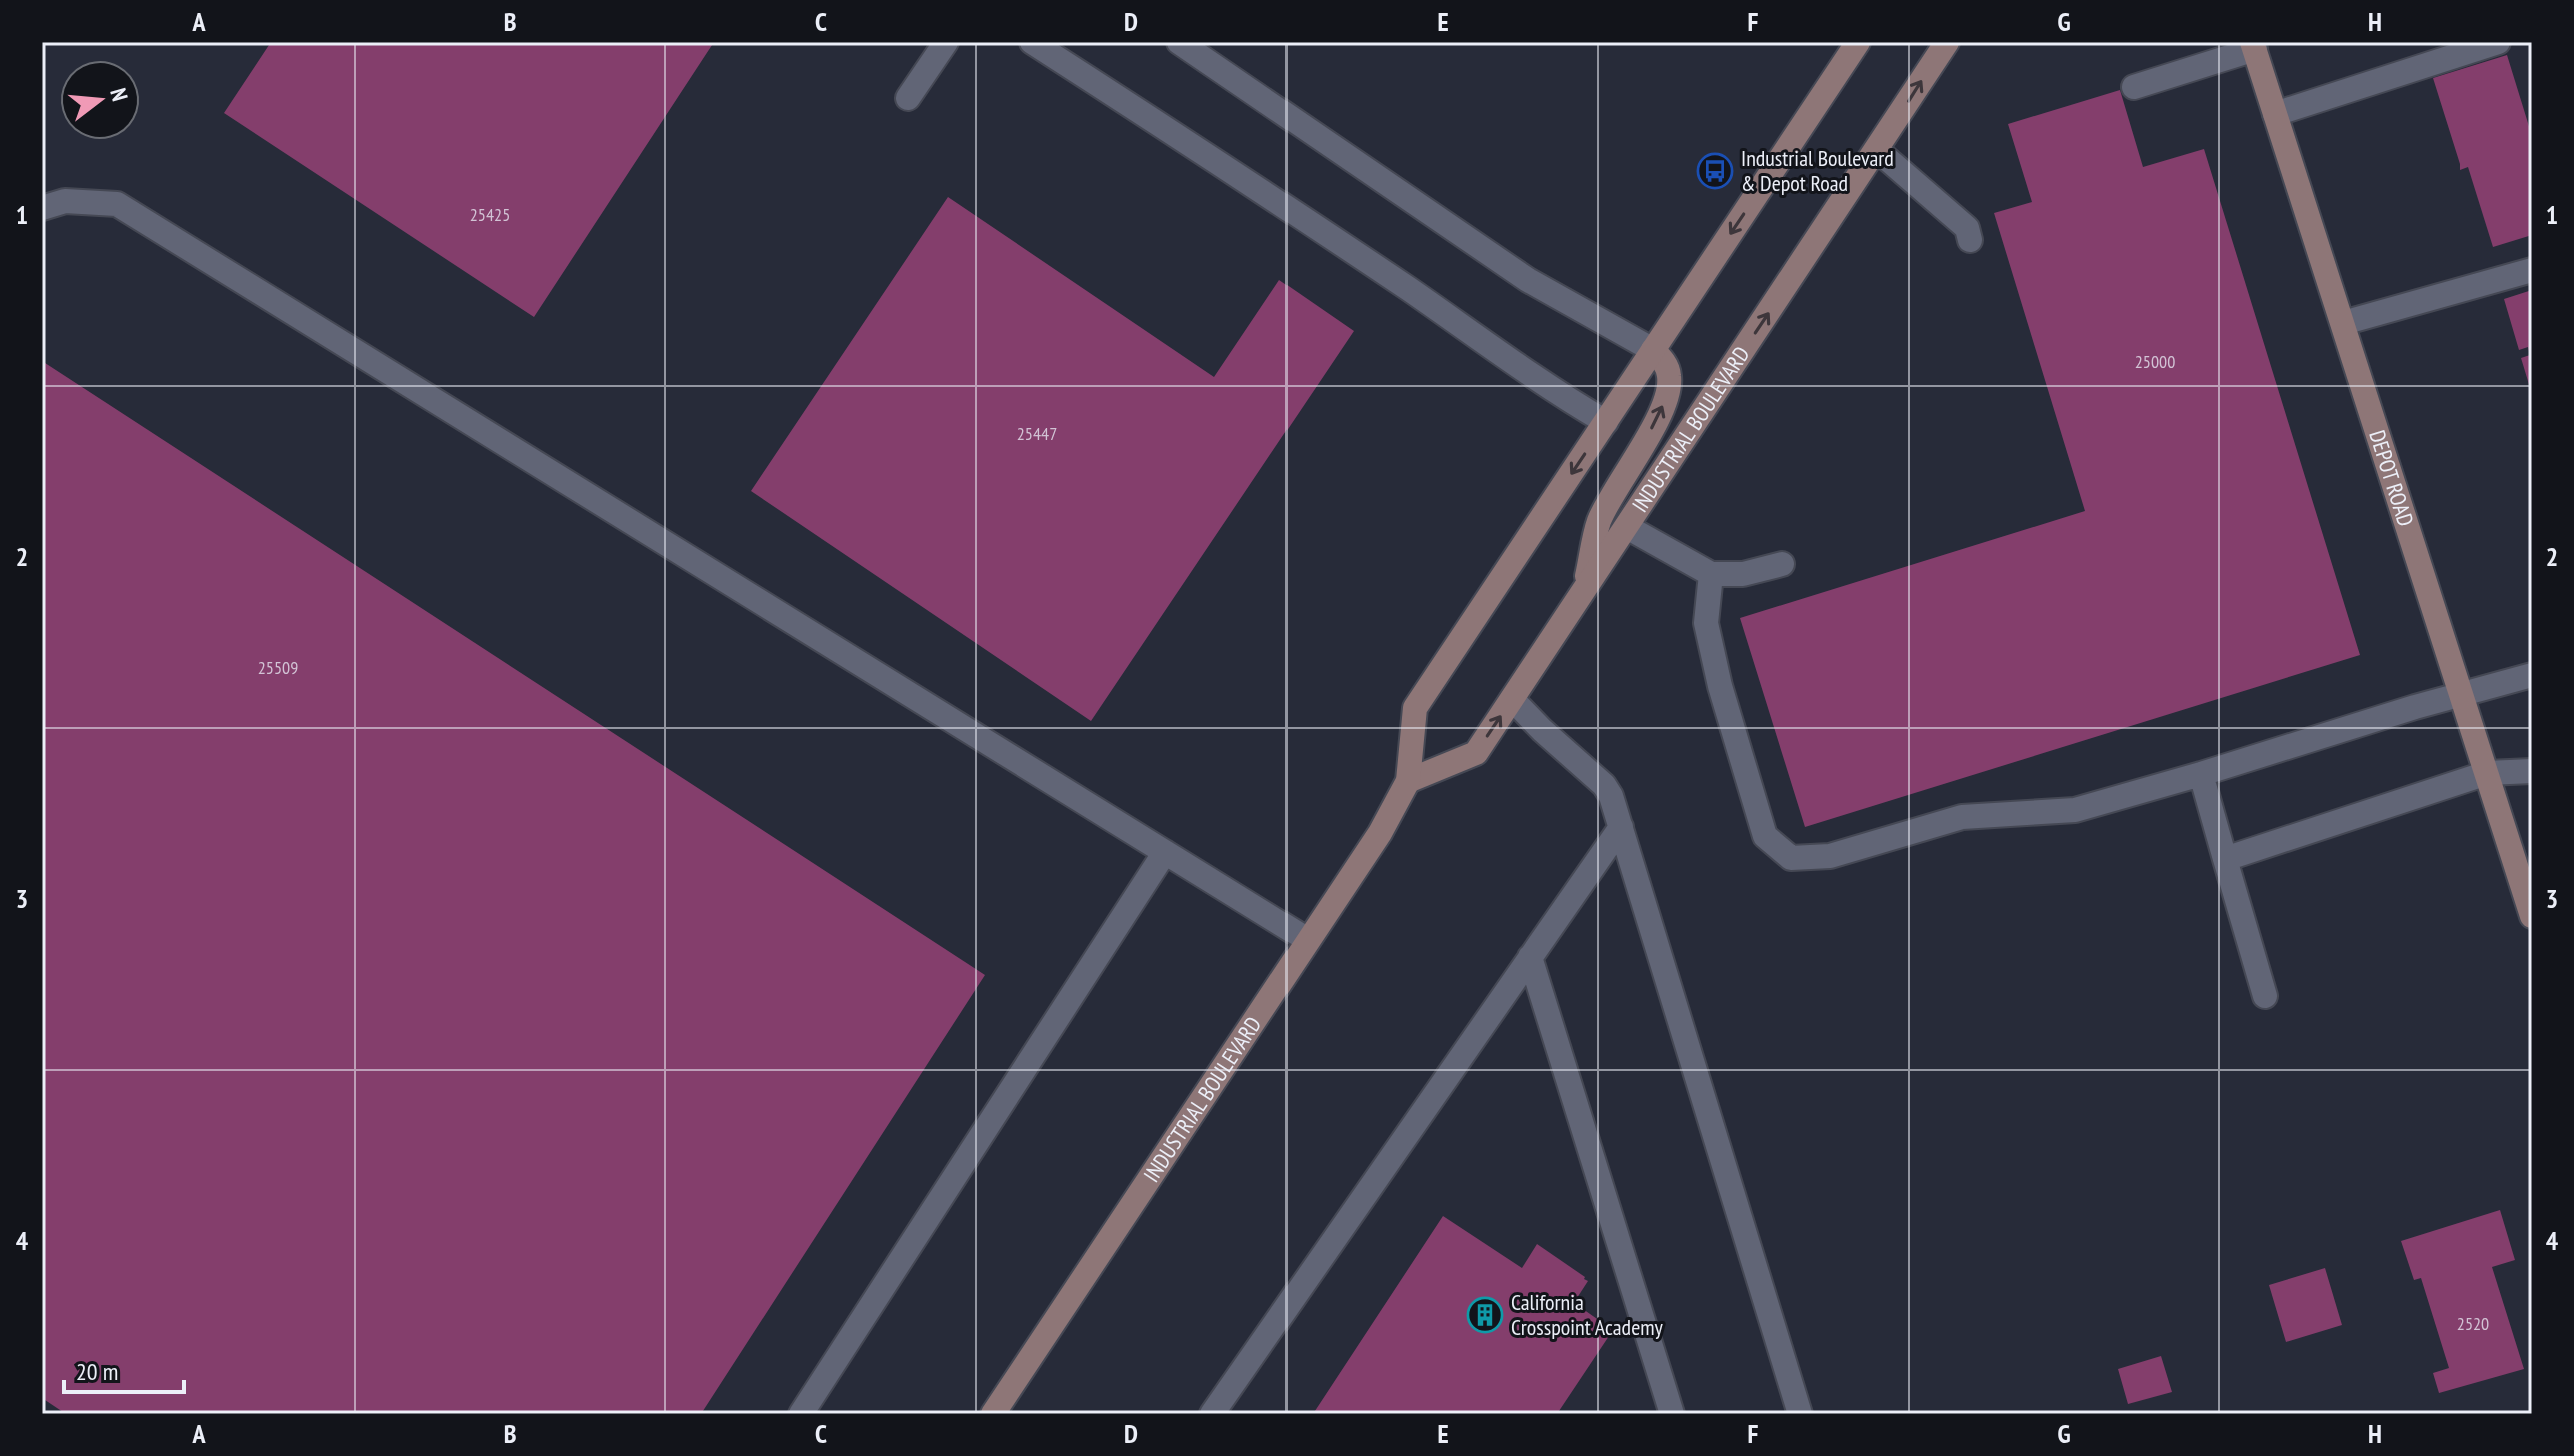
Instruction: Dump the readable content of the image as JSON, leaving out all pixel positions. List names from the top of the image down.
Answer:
{
  "streets": {
    "main road": ["INDUSTRIAL BOULEVARD", "DEPOT ROAD"]
  },
  "places": {
    "bus stop": ["Industrial Boulevard & Depot Road"],
    "building": ["California Crosspoint Academy"]
  },
  "house_numbers": [
    "25425",
    "25000",
    "25447",
    "25509",
    "2520"
  ],
  "scale_bar": "20 m",
  "north": "right",
  "grid": {
    "columns": [
      "A",
      "B",
      "C",
      "D",
      "E",
      "F",
      "G",
      "H"
    ],
    "rows": [
      "1",
      "2",
      "3",
      "4"
    ]
  }
}
